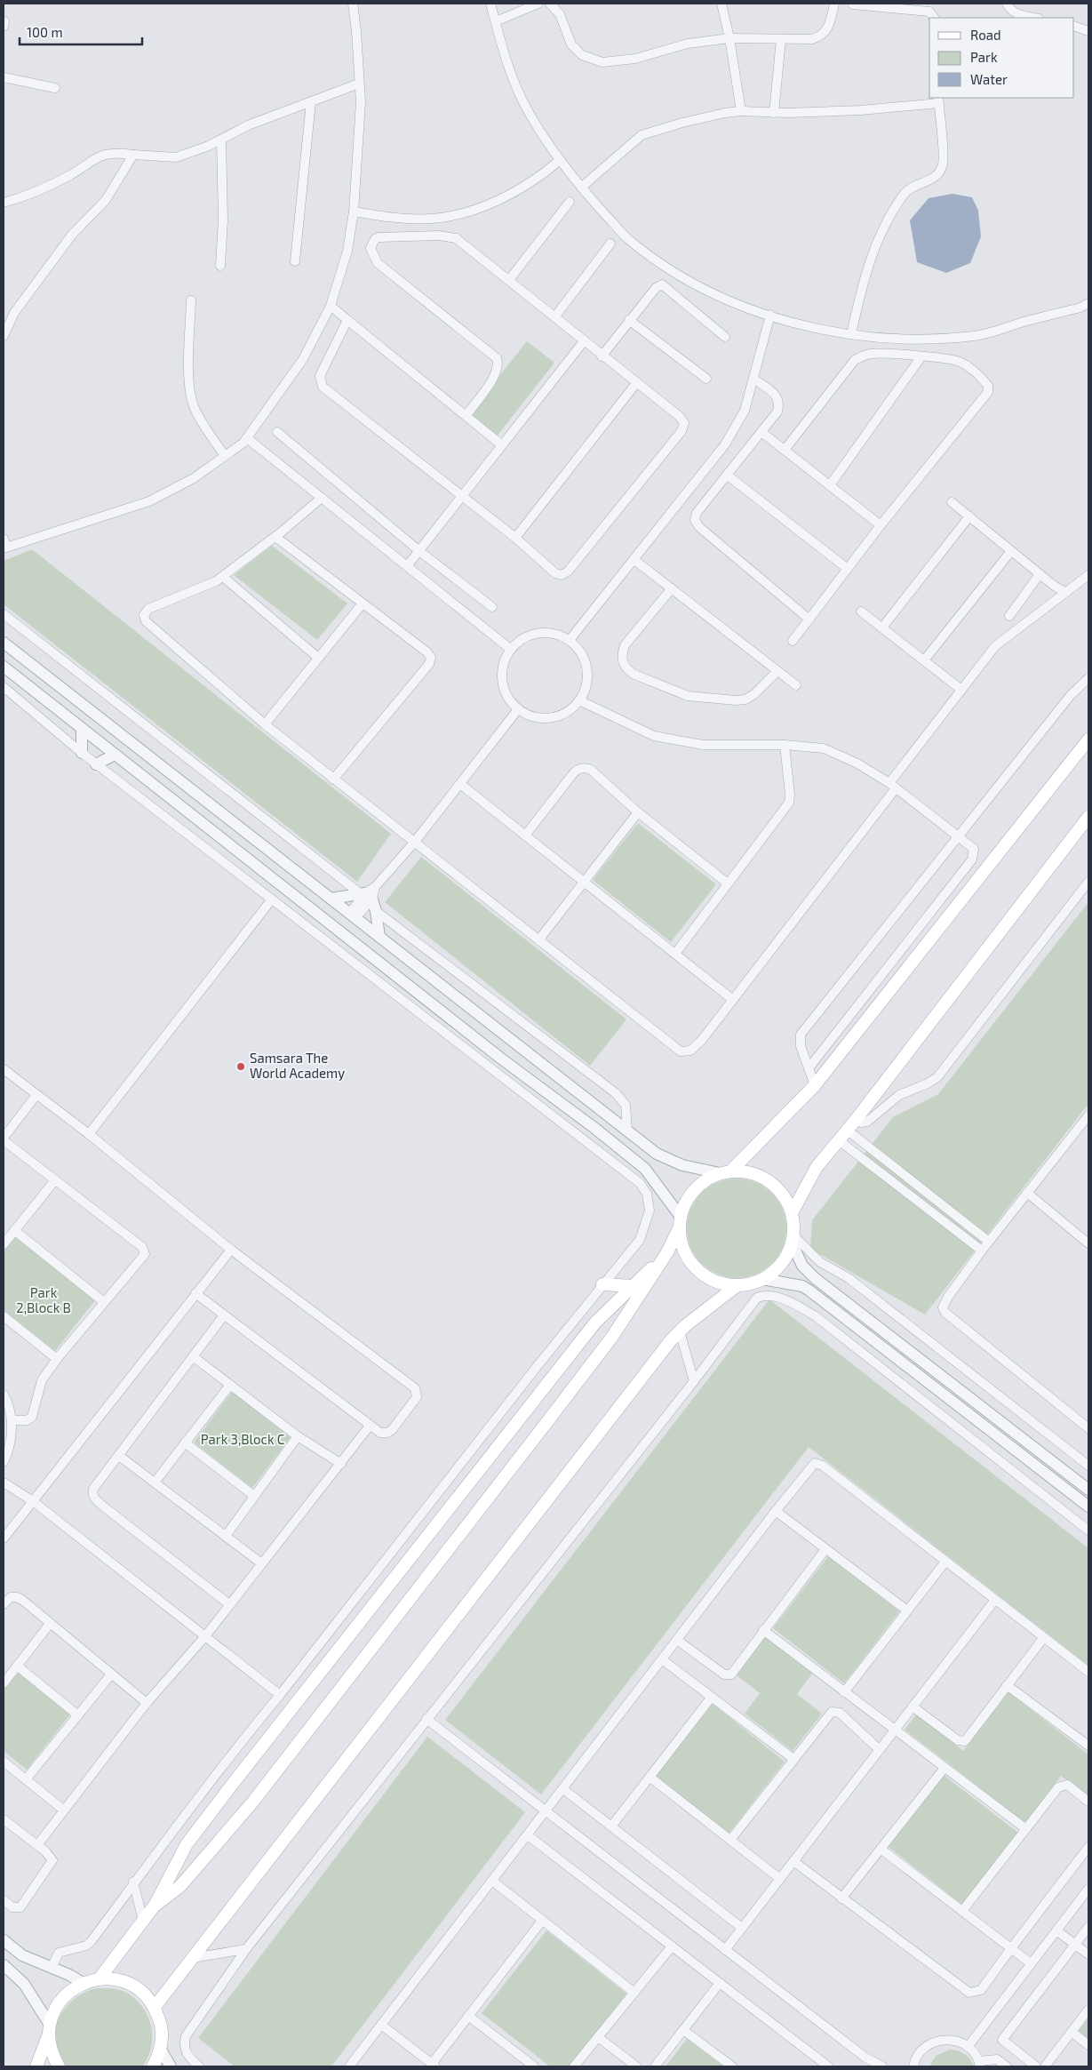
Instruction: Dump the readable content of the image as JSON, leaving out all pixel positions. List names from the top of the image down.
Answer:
{
  "parks": ["Park 2,Block B", "Park 3,Block C"],
  "places": ["Samsara The World Academy"],
  "legend": ["Road", "Park", "Water"],
  "scale_bar": "100 m"
}
